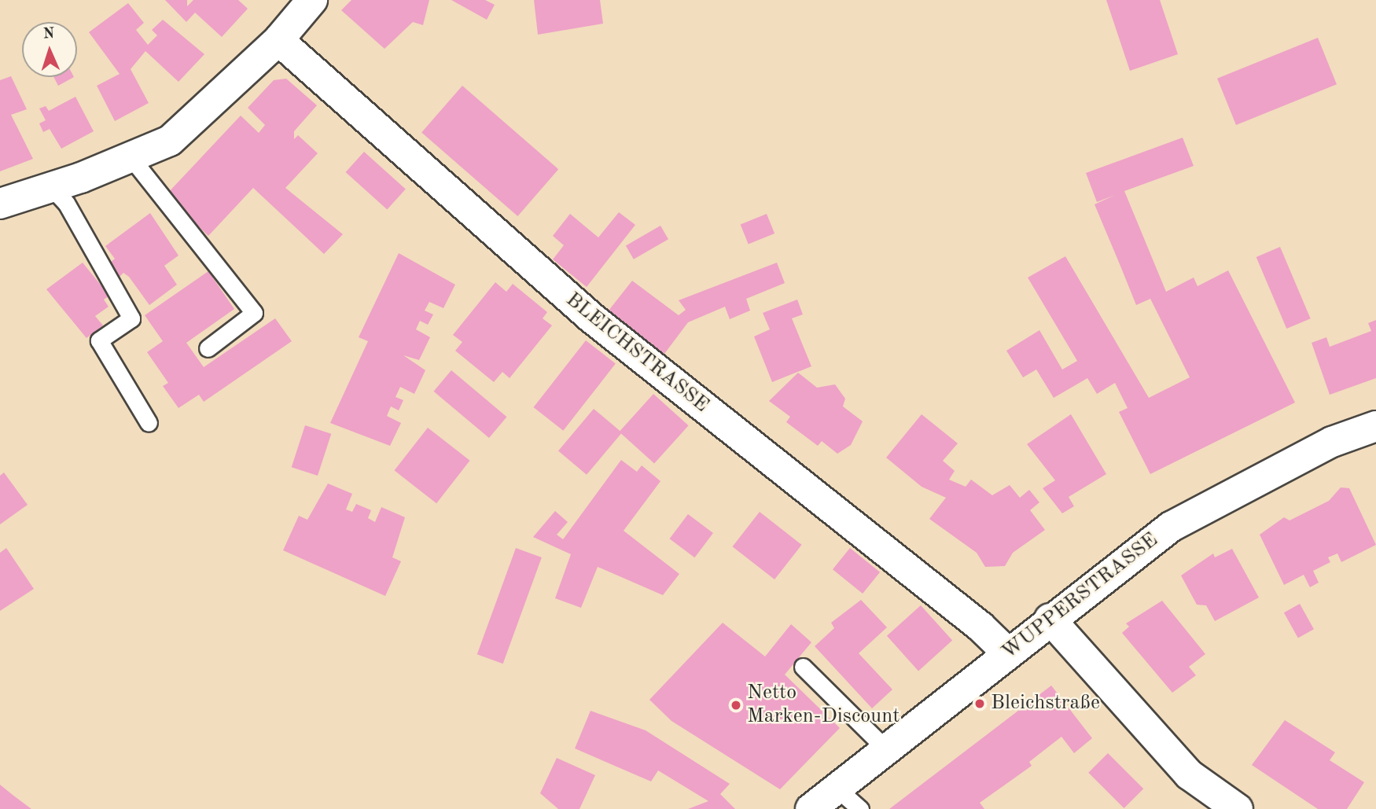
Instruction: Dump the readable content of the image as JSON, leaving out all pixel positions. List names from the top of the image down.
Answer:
{
  "streets": {
    "street": ["BLEICHSTRASSE", "WUPPERSTRASSE"]
  },
  "crossings": [
    ["BLEICHSTRASSE", "WUPPERSTRASSE"]
  ],
  "places": ["Bleichstraße", "Netto Marken-Discount"],
  "north": "top"
}
